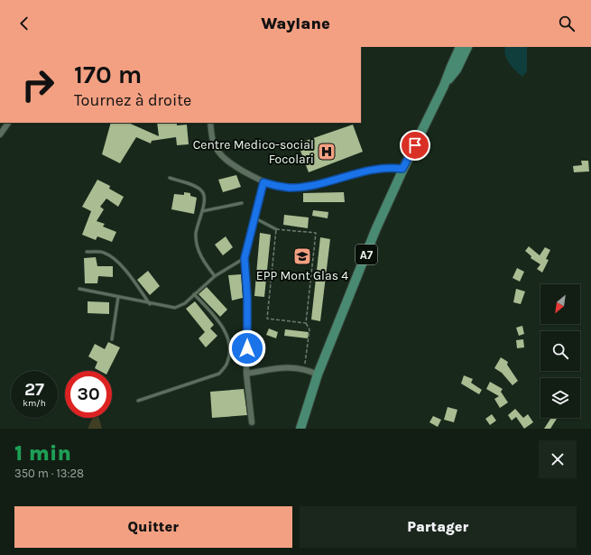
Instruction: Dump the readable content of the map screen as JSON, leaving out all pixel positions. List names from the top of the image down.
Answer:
{
  "streets": {
    "main road": ["A7"]
  },
  "places": {
    "hospital": ["Centre Medico-social Focolari"],
    "school or university": ["EPP Mont Glas 4"]
  },
  "north": "bottom left",
  "page": {
    "header": "Waylane",
    "turn": ["170 m", "Tournez à droite"],
    "speed": "27 km/h",
    "limit": "30",
    "heading": ["1 min", "350 m · 13:28"],
    "buttons": ["Quitter", "Partager"]
  }
}
